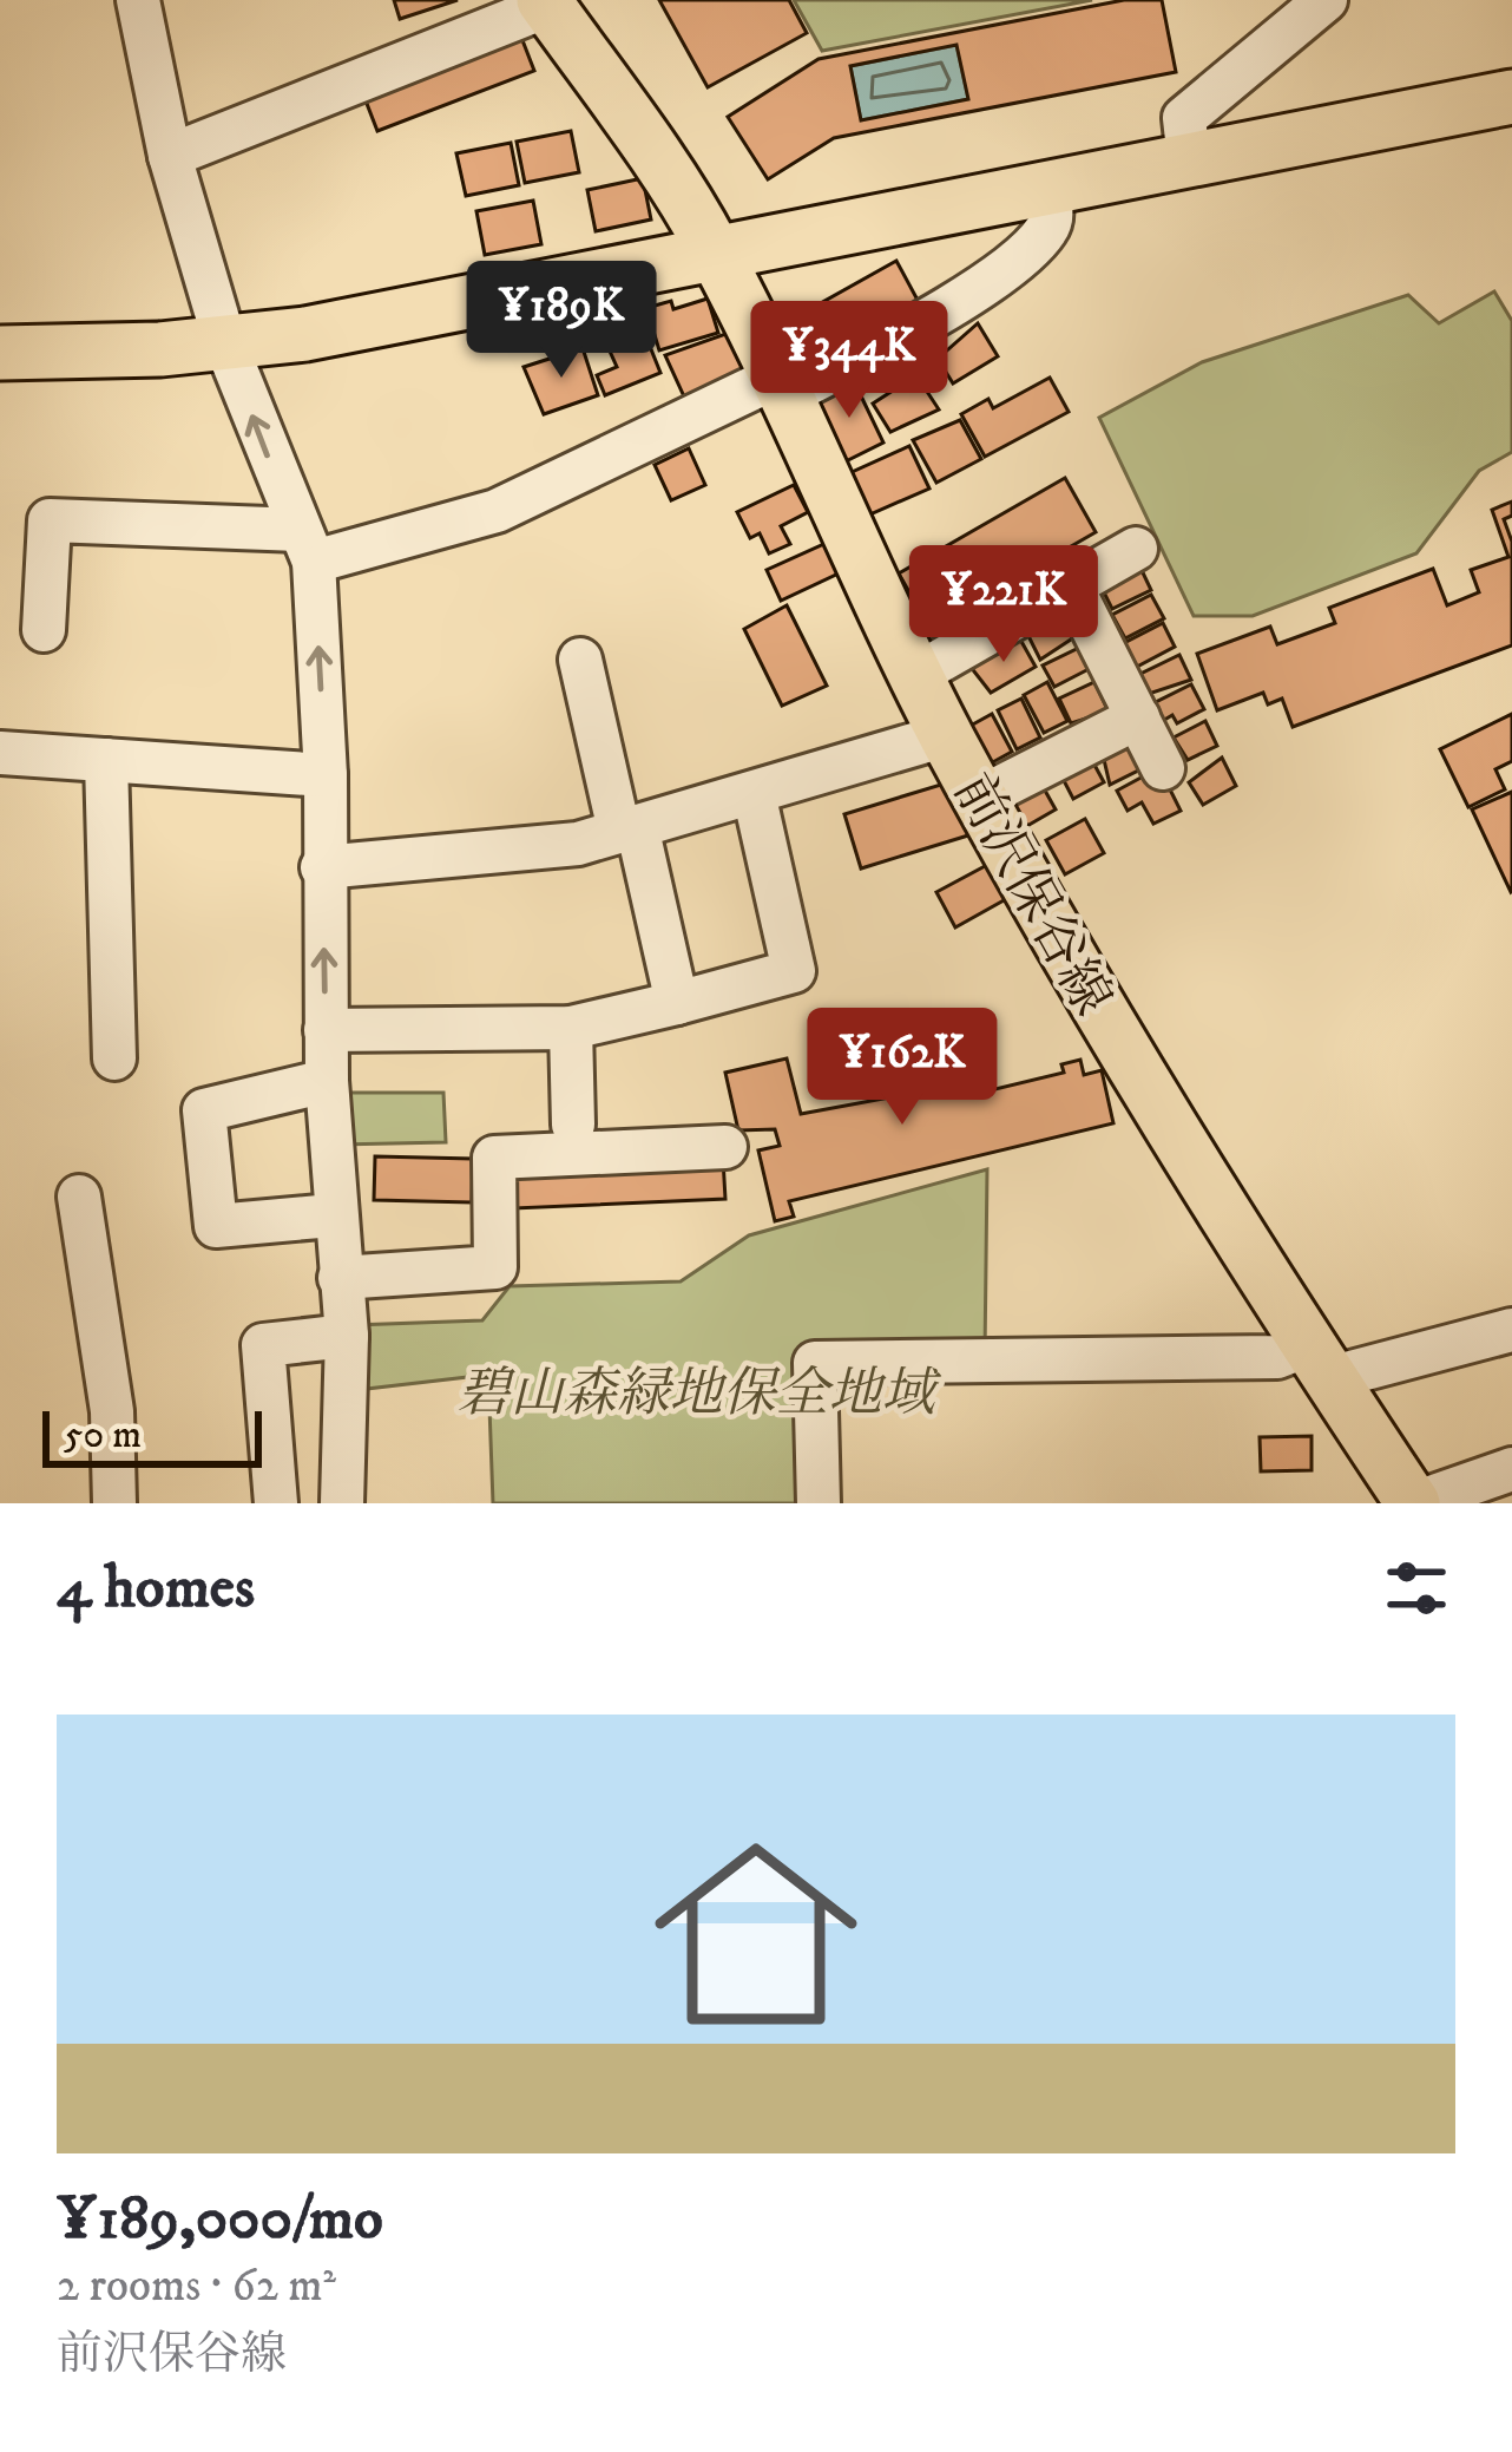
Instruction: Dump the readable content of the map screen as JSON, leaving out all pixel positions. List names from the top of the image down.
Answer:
{
  "streets": {
    "main road": ["前沢保谷線"]
  },
  "parks": ["碧山森緑地保全地域"],
  "scale_bar": "50 m",
  "page": {
    "price": [
      "¥189K",
      "¥344K",
      "¥221K",
      "¥162K"
    ],
    "scale": "50 m",
    "heading": "4 homes",
    "list": [
      {
        "name": "¥189,000/mo",
        "note": "2 rooms · 62 m² · 前沢保谷線"
      }
    ]
  }
}
